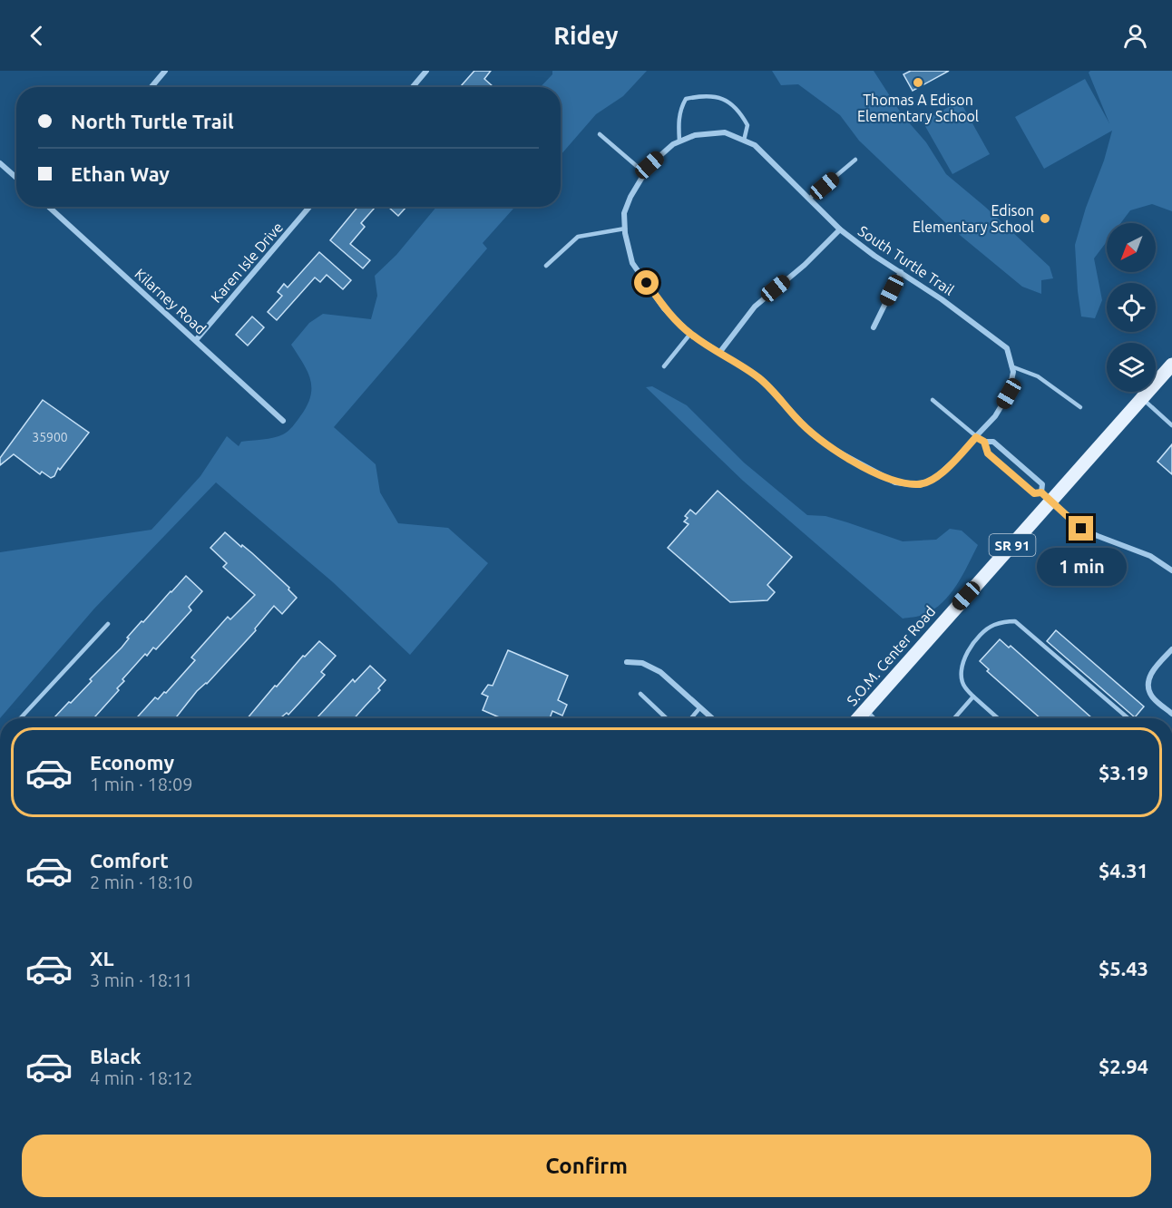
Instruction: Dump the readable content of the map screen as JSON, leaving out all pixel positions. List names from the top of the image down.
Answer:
{
  "streets": {
    "main road": ["SR 91", "S.O.M. Center Road"],
    "street": ["South Turtle Trail", "Karen Isle Drive", "Kilarney Road"]
  },
  "crossings": [
    ["Karen Isle Drive", "Kilarney Road"]
  ],
  "places": ["Thomas A Edison Elementary School", "Edison Elementary School"],
  "house_numbers": ["35900"],
  "north": "bottom left",
  "page": {
    "header": "Ridey",
    "banner": ["North Turtle Trail", "Ethan Way"],
    "bubble": "1 min",
    "list": [
      {
        "name": "Economy",
        "note": "1 min · 18:09",
        "value": "$3.19"
      },
      {
        "name": "Comfort",
        "note": "2 min · 18:10",
        "value": "$4.31"
      },
      {
        "name": "XL",
        "note": "3 min · 18:11",
        "value": "$5.43"
      },
      {
        "name": "Black",
        "note": "4 min · 18:12",
        "value": "$2.94"
      }
    ],
    "buttons": "Confirm"
  }
}
